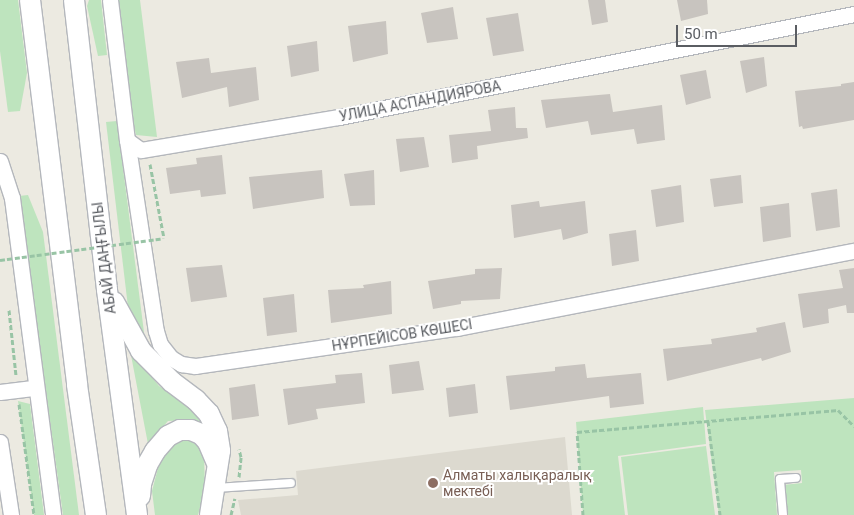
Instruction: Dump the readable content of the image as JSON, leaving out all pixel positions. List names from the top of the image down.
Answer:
{
  "streets": {
    "main road": ["АБАЙ ДАҢҒЫЛЫ"],
    "street": ["УЛИЦА АСПАНДИЯРОВА", "НҰРПЕЙІСОВ КӨШЕСІ"]
  },
  "crossings": [
    ["УЛИЦА АСПАНДИЯРОВА", "НҰРПЕЙІСОВ КӨШЕСІ"]
  ],
  "places": ["Алматы халықаралық мектебі"],
  "scale_bar": "50 m"
}
